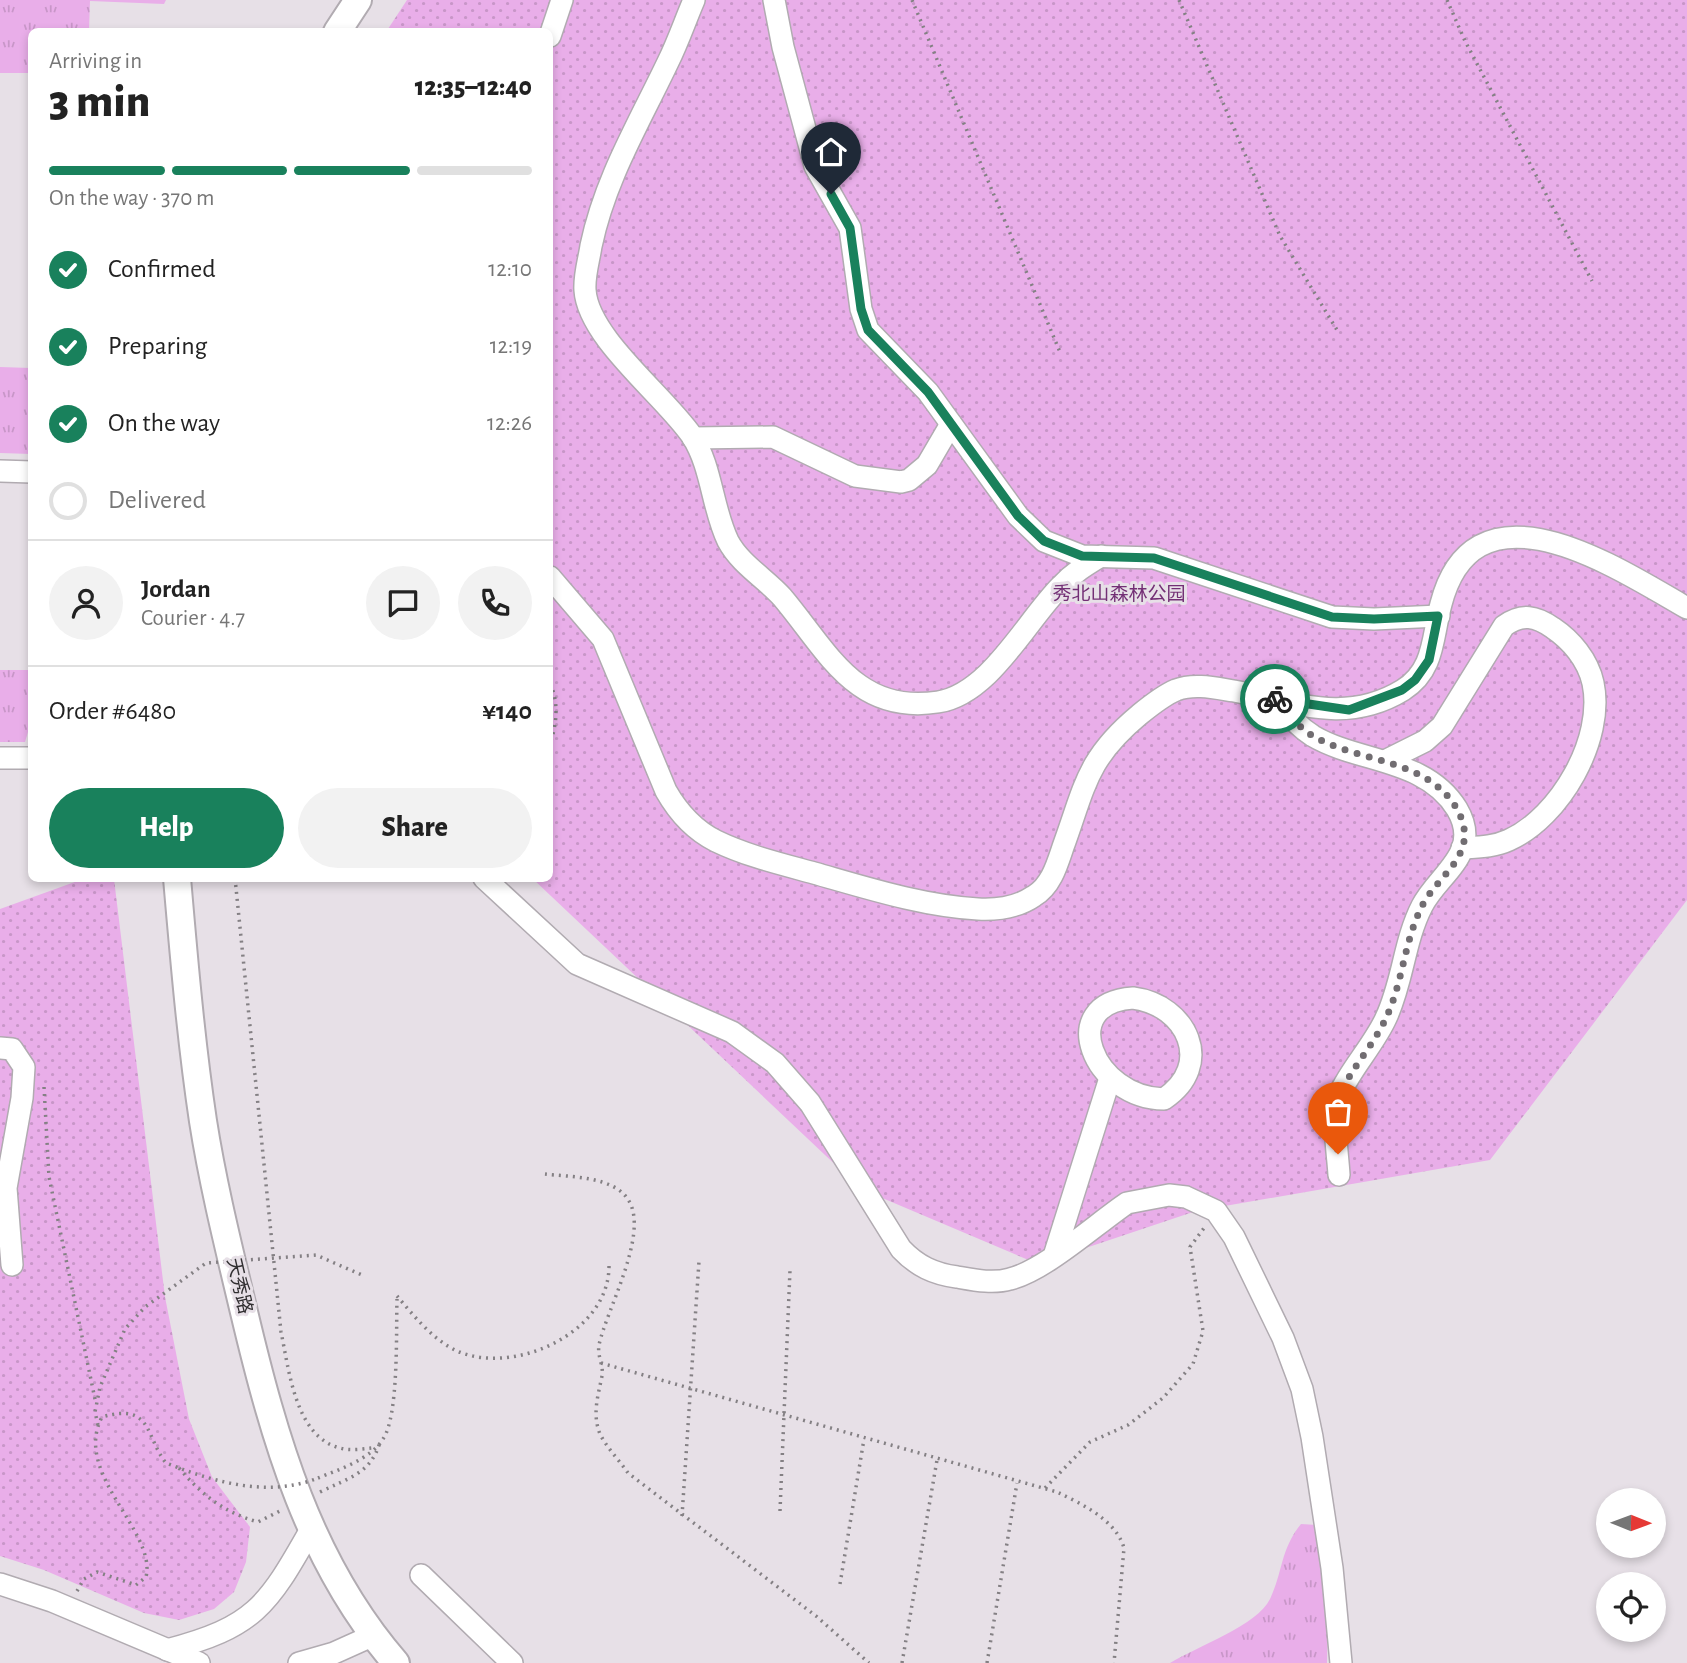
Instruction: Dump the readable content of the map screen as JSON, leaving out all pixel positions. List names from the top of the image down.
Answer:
{
  "streets": {
    "main road": ["天秀路"]
  },
  "parks": ["秀北山森林公园"],
  "north": "right",
  "page": {
    "heading": ["3 min", "Arriving in", "12:35–12:40"],
    "panel": [
      "Jordan",
      "Courier · 4.7",
      "Order #6480",
      "¥140"
    ],
    "bar": "On the way · 370 m",
    "list": [
      ["Confirmed", "12:10"],
      ["Preparing", "12:19"],
      ["On the way", "12:26"],
      "Delivered"
    ],
    "buttons": ["Help", "Share"]
  }
}
